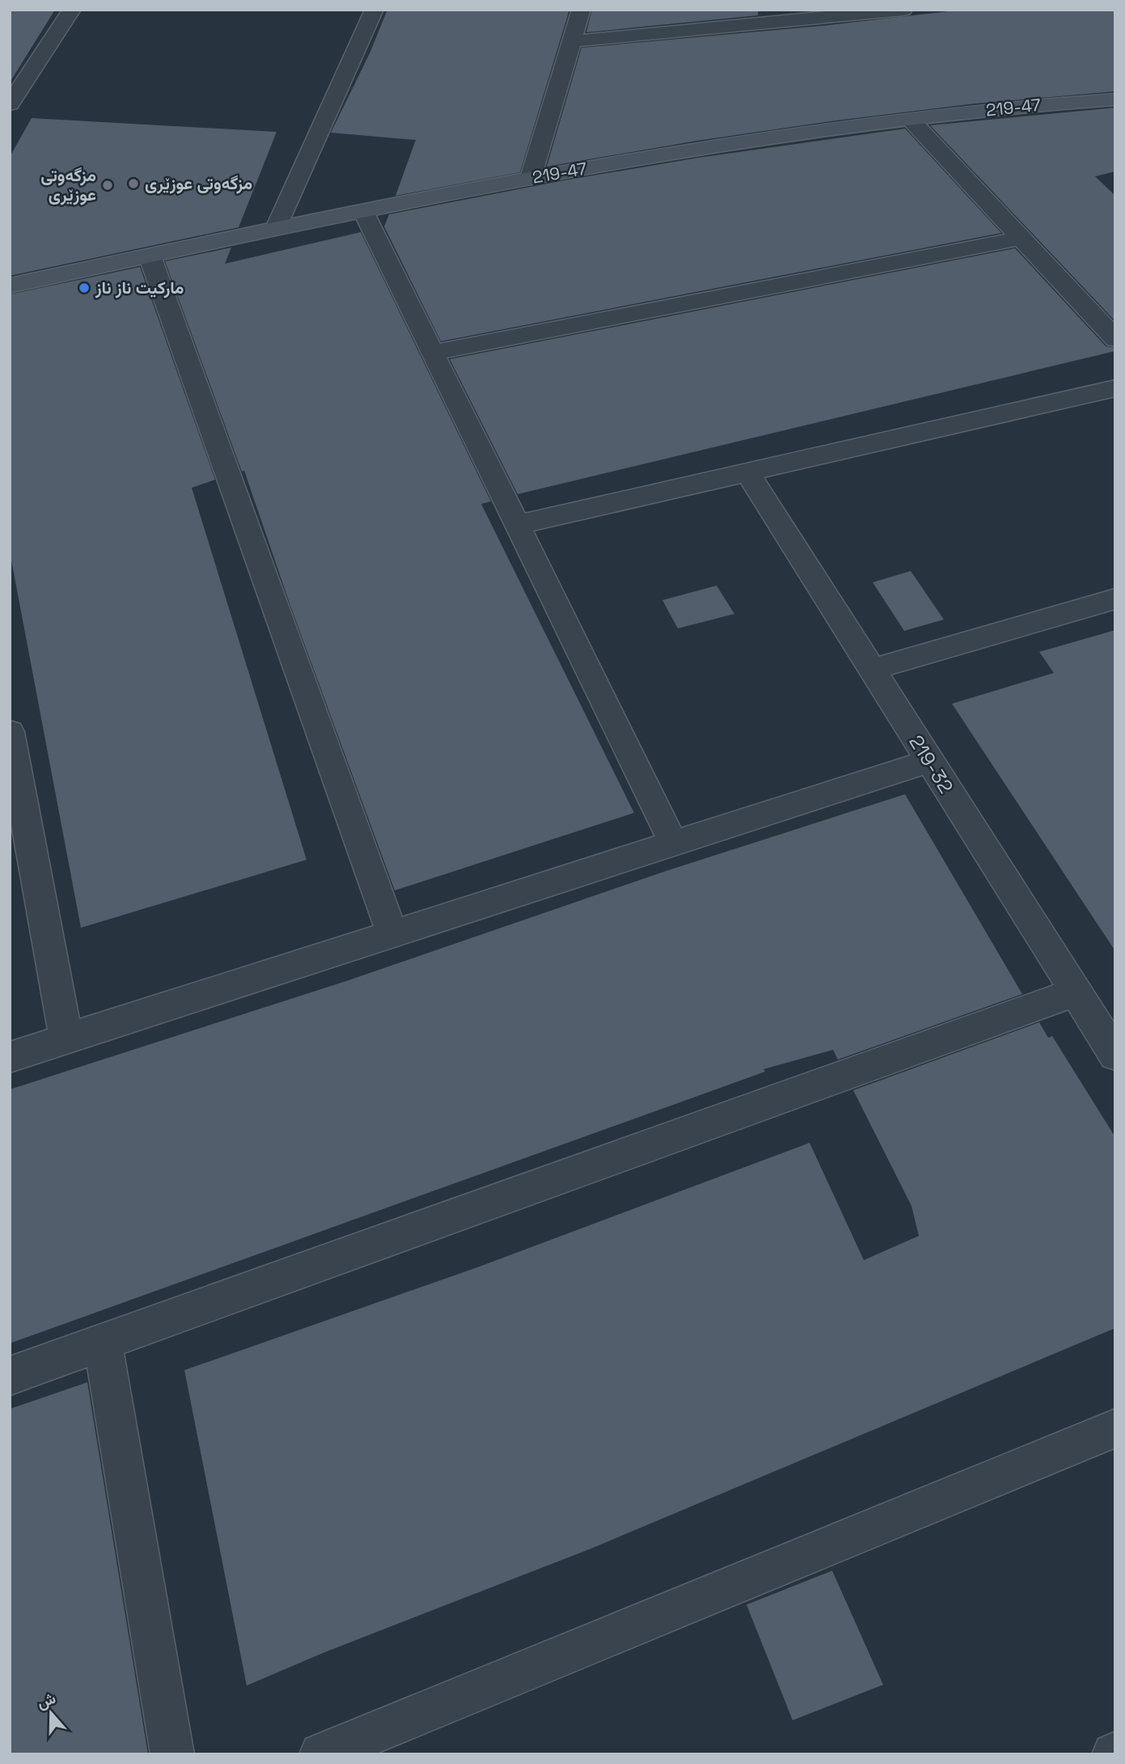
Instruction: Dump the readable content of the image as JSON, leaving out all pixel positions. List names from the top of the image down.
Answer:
{
  "streets": {
    "street": ["219-47", "219-32"]
  },
  "places": ["مزگه‌وتی عوزێری", "مزگەوتی عوزێری", "ماركيت ناز ناز"],
  "north": "top"
}
